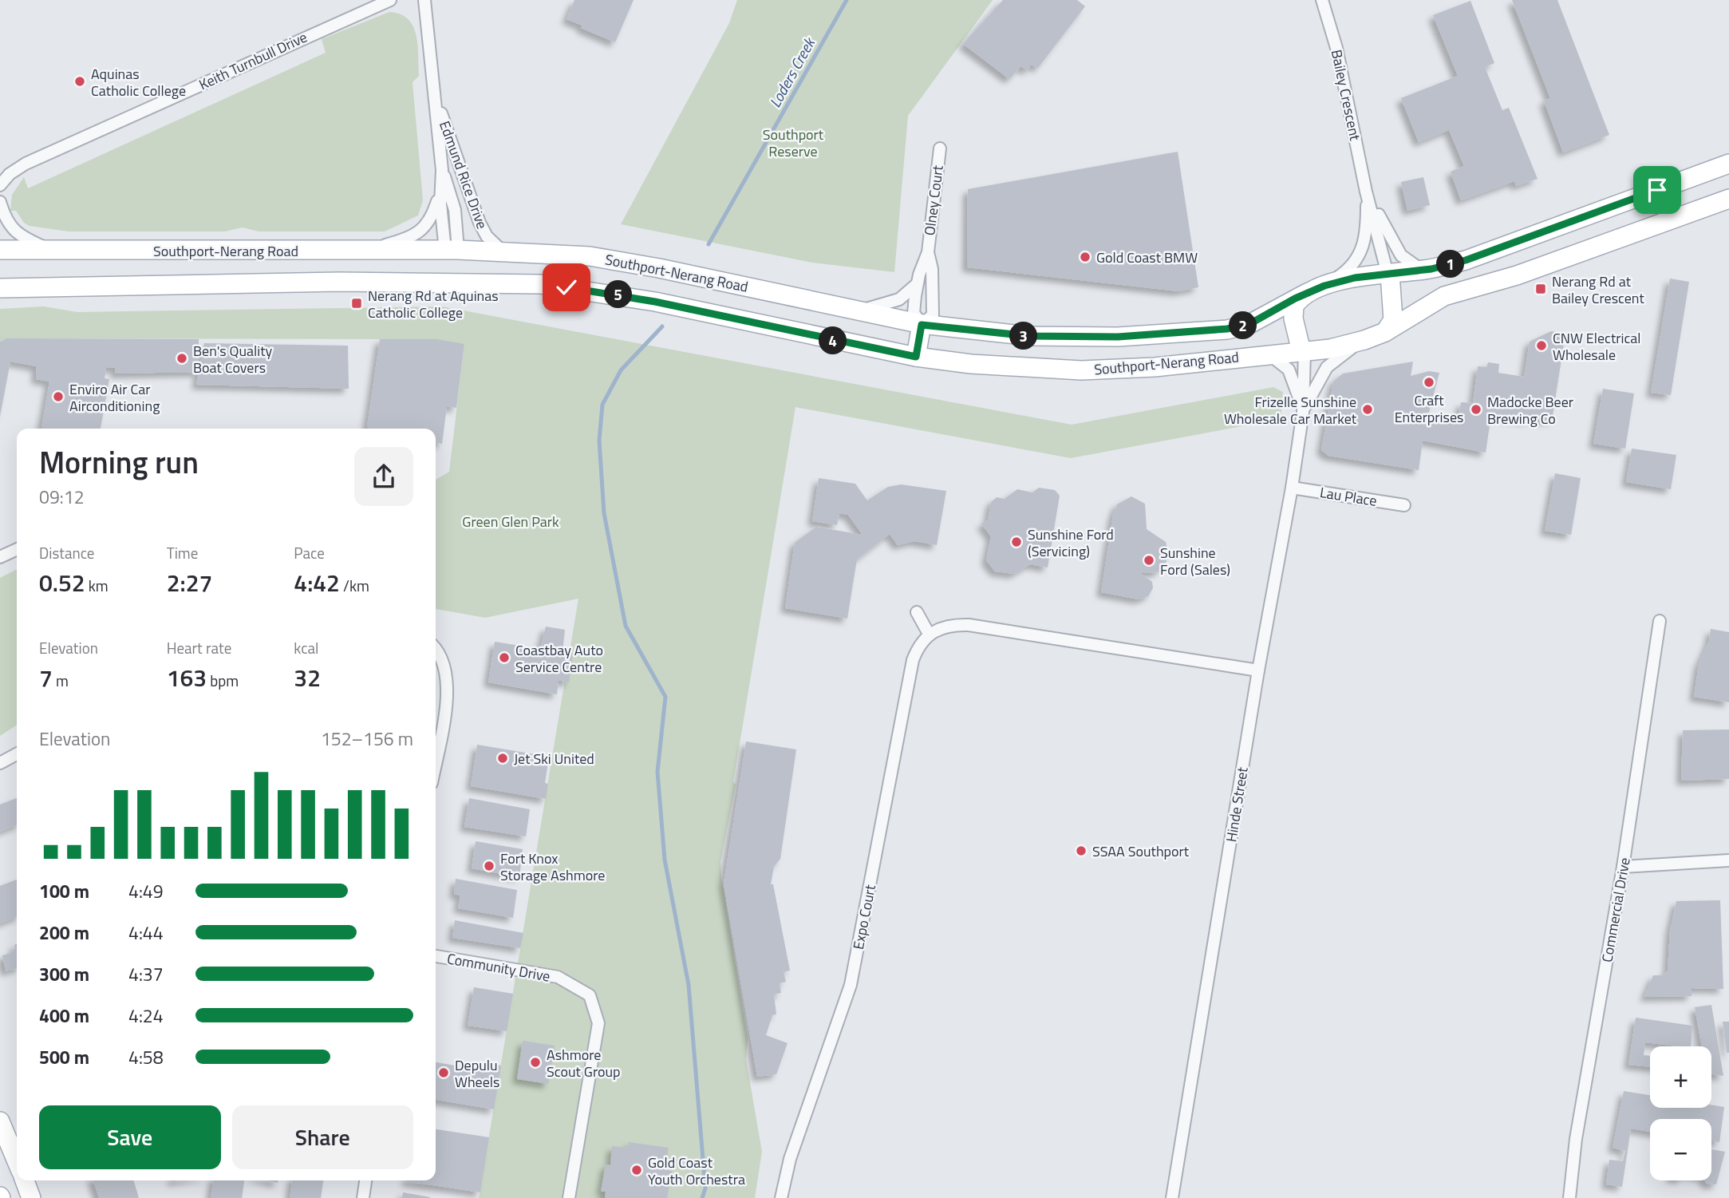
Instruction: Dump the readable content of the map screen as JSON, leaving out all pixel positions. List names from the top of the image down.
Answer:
{
  "streets": {
    "main road": ["Southport-Nerang Road"],
    "street": [
      "Keith Turnbull Drive",
      "Bailey Crescent",
      "Edmund Rice Drive",
      "Olney Court",
      "Lau Place",
      "Hinde Street",
      "Commercial Drive",
      "Expo Court",
      "Community Drive"
    ]
  },
  "crossings": [
    ["Bailey Crescent", "Southport-Nerang Road"],
    ["Edmund Rice Drive", "Southport-Nerang Road"],
    ["Olney Court", "Southport-Nerang Road"],
    ["Southport-Nerang Road", "Hinde Street"],
    ["Lau Place", "Hinde Street"]
  ],
  "water": ["Loders Creek"],
  "parks": ["Southport Reserve", "Green Glen Park"],
  "places": {
    "other": [
      "Aquinas Catholic College",
      "Gold Coast BMW",
      "CNW Electrical Wholesale",
      "Ben's Quality Boat Covers",
      "Craft Enterprises",
      "Enviro Air Car Airconditioning",
      "Frizelle Sunshine Wholesale Car Market",
      "Madocke Beer Brewing Co",
      "Sunshine Ford (Servicing)",
      "Sunshine Ford (Sales)",
      "Coastbay Auto Service Centre",
      "Jet Ski United",
      "SSAA Southport",
      "Fort Knox Storage Ashmore",
      "Ashmore Scout Group",
      "Depulu Wheels",
      "Gold Coast Youth Orchestra"
    ],
    "transit": ["Nerang Rd at Bailey Crescent", "Nerang Rd at Aquinas Catholic College"]
  },
  "page": {
    "pins": [
      "1",
      "5",
      "2",
      "3",
      "4"
    ],
    "heading": ["Morning run", "09:12"],
    "stats": [
      ["Distance", "0.52 km"],
      ["Time", "2:27"],
      ["Pace", "4:42 /km"],
      ["Elevation", "7 m"],
      ["Heart rate", "163 bpm"],
      ["kcal", "32"]
    ],
    "chart": ["Elevation", "152–156 m"],
    "list": [
      {
        "name": "100 m",
        "note": "4:49"
      },
      {
        "name": "200 m",
        "note": "4:44"
      },
      {
        "name": "300 m",
        "note": "4:37"
      },
      {
        "name": "400 m",
        "note": "4:24"
      },
      {
        "name": "500 m",
        "note": "4:58"
      }
    ],
    "map_buttons": ["+", "−"],
    "buttons": ["Save", "Share"]
  }
}
